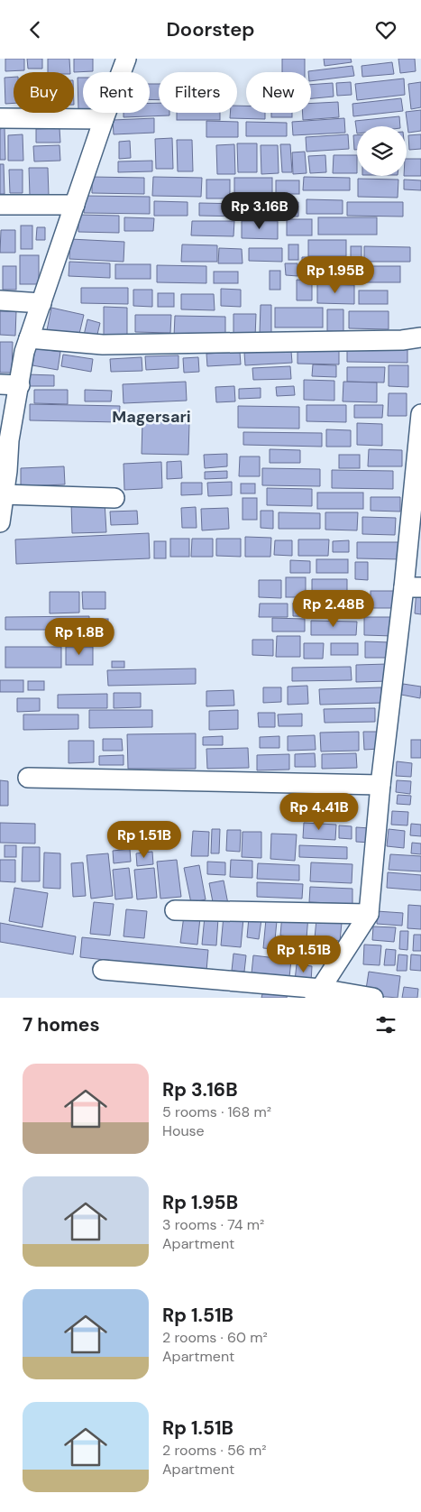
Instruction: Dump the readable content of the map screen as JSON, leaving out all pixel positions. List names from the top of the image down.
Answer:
{
  "districts": ["Magersari"],
  "page": {
    "header": "Doorstep",
    "chip": [
      "Buy",
      "Rent",
      "Filters",
      "New"
    ],
    "price": [
      "Rp 3.16B",
      "Rp 1.95B",
      "Rp 2.48B",
      "Rp 1.8B",
      "Rp 4.41B",
      "Rp 1.51B",
      "Rp 1.51B"
    ],
    "heading": "7 homes",
    "list": [
      {
        "name": "Rp 3.16B",
        "note": "5 rooms · 168 m² · House"
      },
      {
        "name": "Rp 1.95B",
        "note": "3 rooms · 74 m² · Apartment"
      },
      {
        "name": "Rp 1.51B",
        "note": "2 rooms · 60 m² · Apartment"
      },
      {
        "name": "Rp 1.51B",
        "note": "2 rooms · 56 m² · Apartment"
      }
    ]
  }
}
